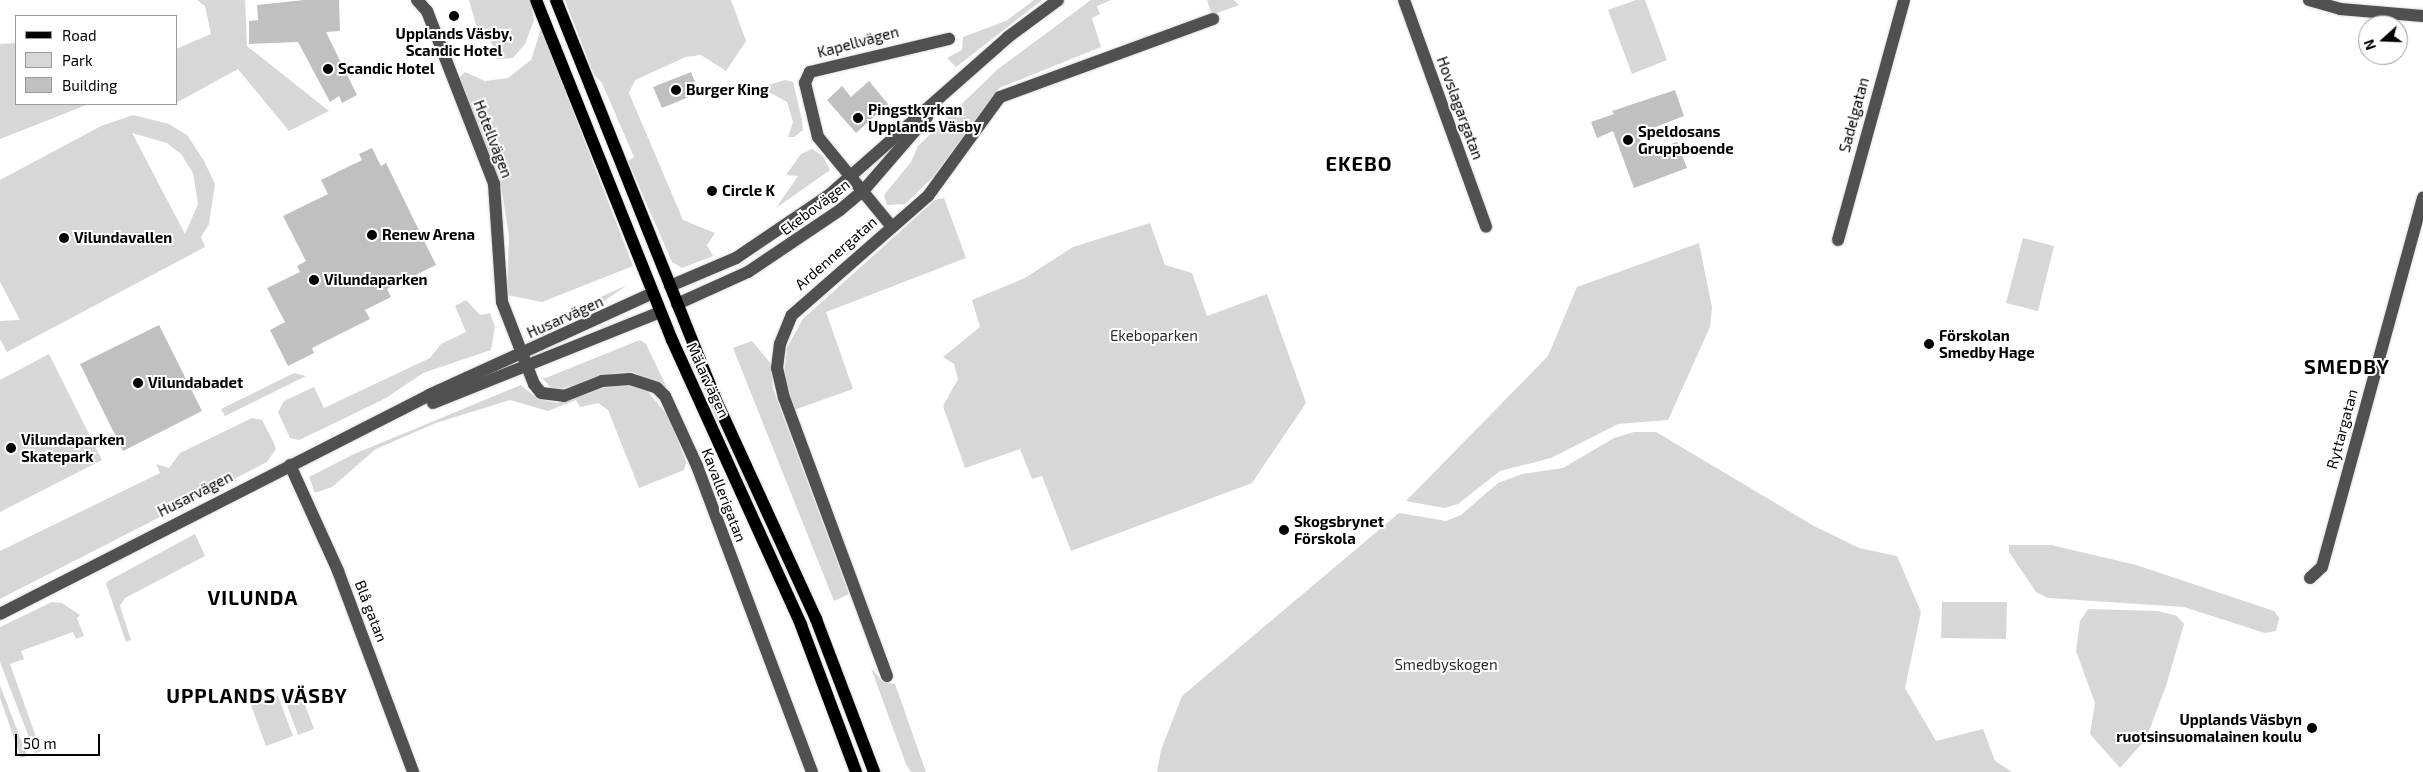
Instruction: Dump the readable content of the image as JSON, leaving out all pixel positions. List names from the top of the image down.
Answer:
{
  "streets": {
    "main road": ["Mälarvägen"],
    "street": [
      "Kapellvägen",
      "Hovslagargatan",
      "Sadelgatan",
      "Hotellvägen",
      "Ekebovägen",
      "Ardennergatan",
      "Husarvägen",
      "Ryttargatan",
      "Kavallerigatan",
      "Blå gatan"
    ]
  },
  "crossings": [
    ["Kapellvägen", "Ekebovägen"],
    ["Kapellvägen", "Ardennergatan"],
    ["Hotellvägen", "Husarvägen"],
    ["Hotellvägen", "Kavallerigatan"],
    ["Ekebovägen", "Mälarvägen"],
    ["Husarvägen", "Mälarvägen"],
    ["Husarvägen", "Kavallerigatan"],
    ["Husarvägen", "Blå gatan"]
  ],
  "districts": [
    "EKEBO",
    "SMEDBY",
    "VILUNDA",
    "UPPLANDS VÄSBY"
  ],
  "parks": ["Ekeboparken", "Smedbyskogen"],
  "places": [
    "Upplands Väsby, Scandic Hotel",
    "Scandic Hotel",
    "Burger King",
    "Pingstkyrkan Upplands Väsby",
    "Speldosans Gruppboende",
    "Circle K",
    "Renew Arena",
    "Vilundavallen",
    "Vilundaparken",
    "Förskolan Smedby Hage",
    "Vilundabadet",
    "Vilundaparken Skatepark",
    "Skogsbrynet Förskola",
    "Upplands Väsbyn ruotsinsuomalainen koulu"
  ],
  "legend": ["Road", "Park", "Building"],
  "scale_bar": "50 m",
  "north": "left"
}
